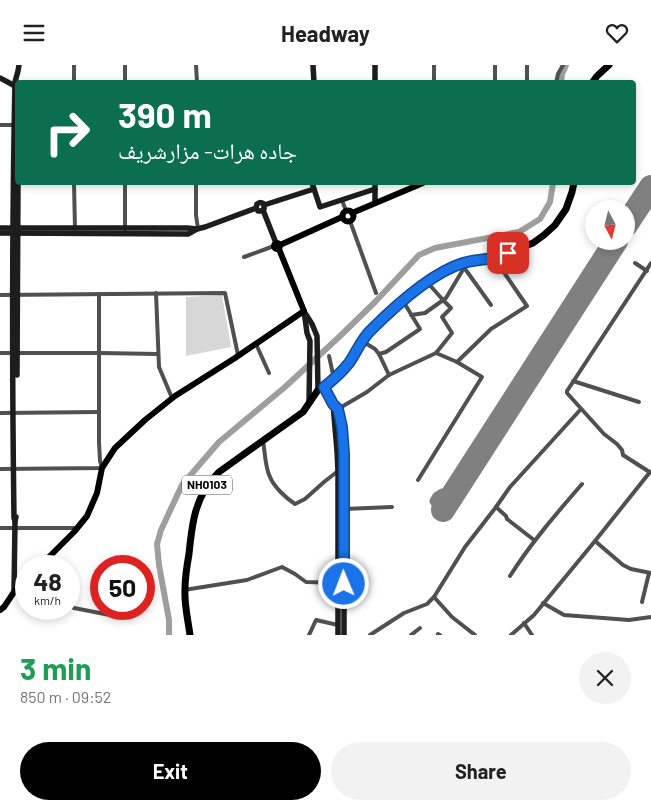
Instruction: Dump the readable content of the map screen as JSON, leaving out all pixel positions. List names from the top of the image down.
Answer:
{
  "streets": {
    "highway": ["NH0103"]
  },
  "north": "bottom",
  "page": {
    "header": "Headway",
    "turn": ["390 m", "جاده هرات- مزارشریف"],
    "speed": "48 km/h",
    "limit": "50",
    "heading": ["3 min", "850 m · 09:52"],
    "buttons": ["Exit", "Share"]
  }
}
